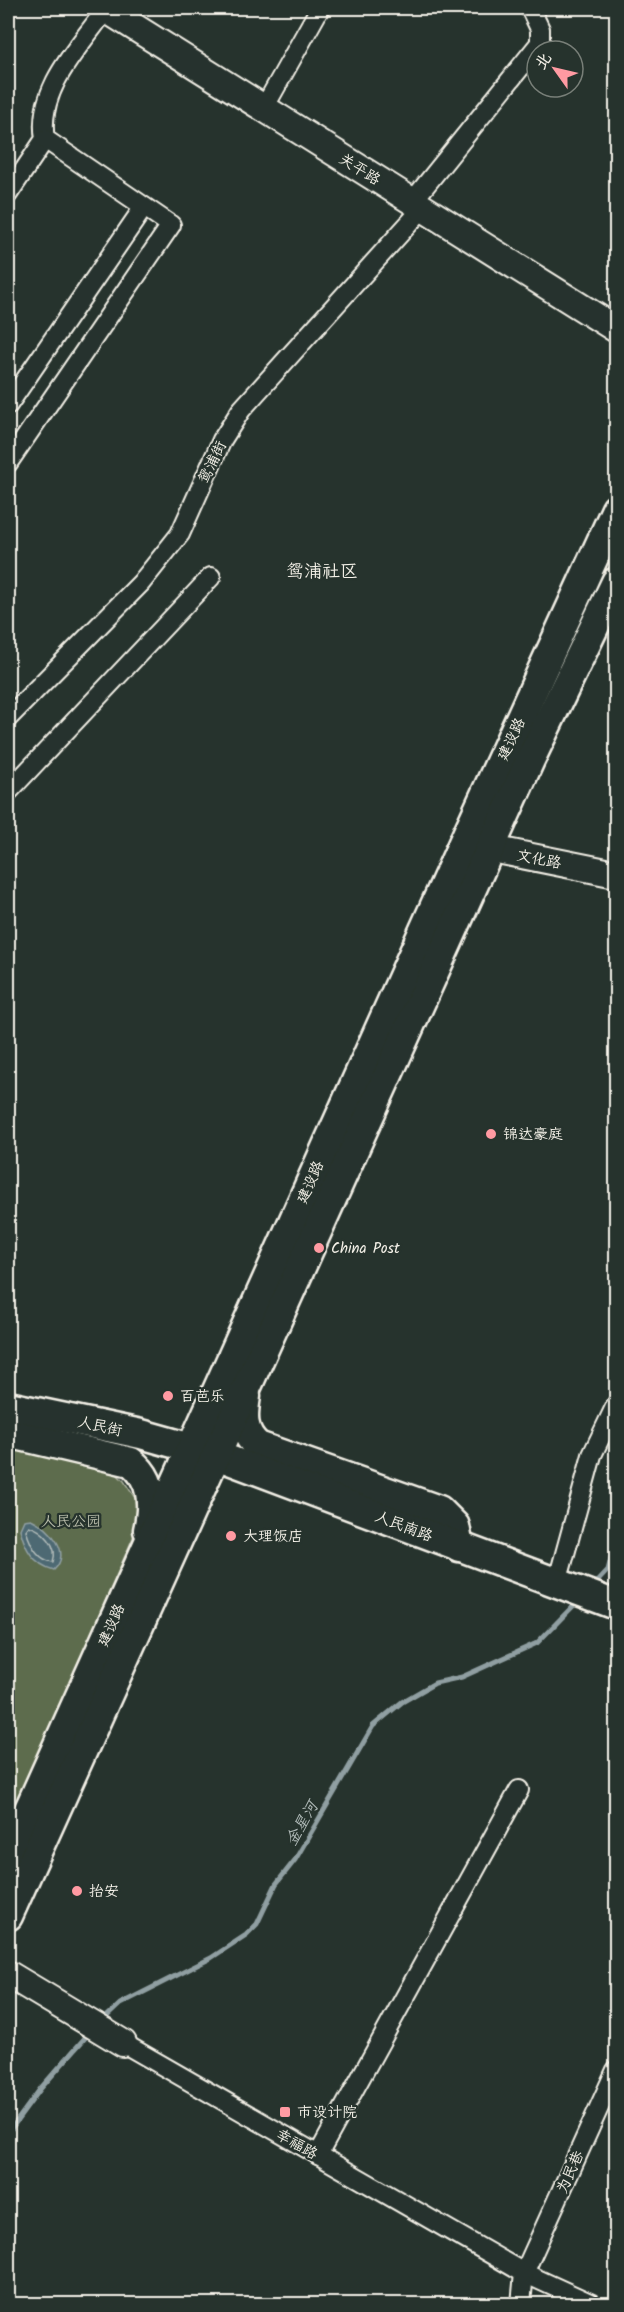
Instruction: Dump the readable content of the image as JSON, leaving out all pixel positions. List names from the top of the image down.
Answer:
{
  "streets": {
    "main road": ["建设路", "人民街", "人民南路"],
    "street": [
      "关平路",
      "鸳浦街",
      "文化路",
      "幸福路",
      "为民巷"
    ]
  },
  "crossings": [
    ["关平路", "鸳浦街"],
    ["建设路", "文化路"],
    ["建设路", "人民街"],
    ["建设路", "人民南路"],
    ["人民街", "人民南路"],
    ["幸福路", "为民巷"]
  ],
  "districts": ["鸳浦社区"],
  "water": ["金星河"],
  "parks": ["人民公园"],
  "places": {
    "other": [
      "锦达豪庭",
      "China Post",
      "百芭乐",
      "大理饭店",
      "抬安"
    ],
    "transit": ["市设计院"]
  },
  "north": "top left"
}
